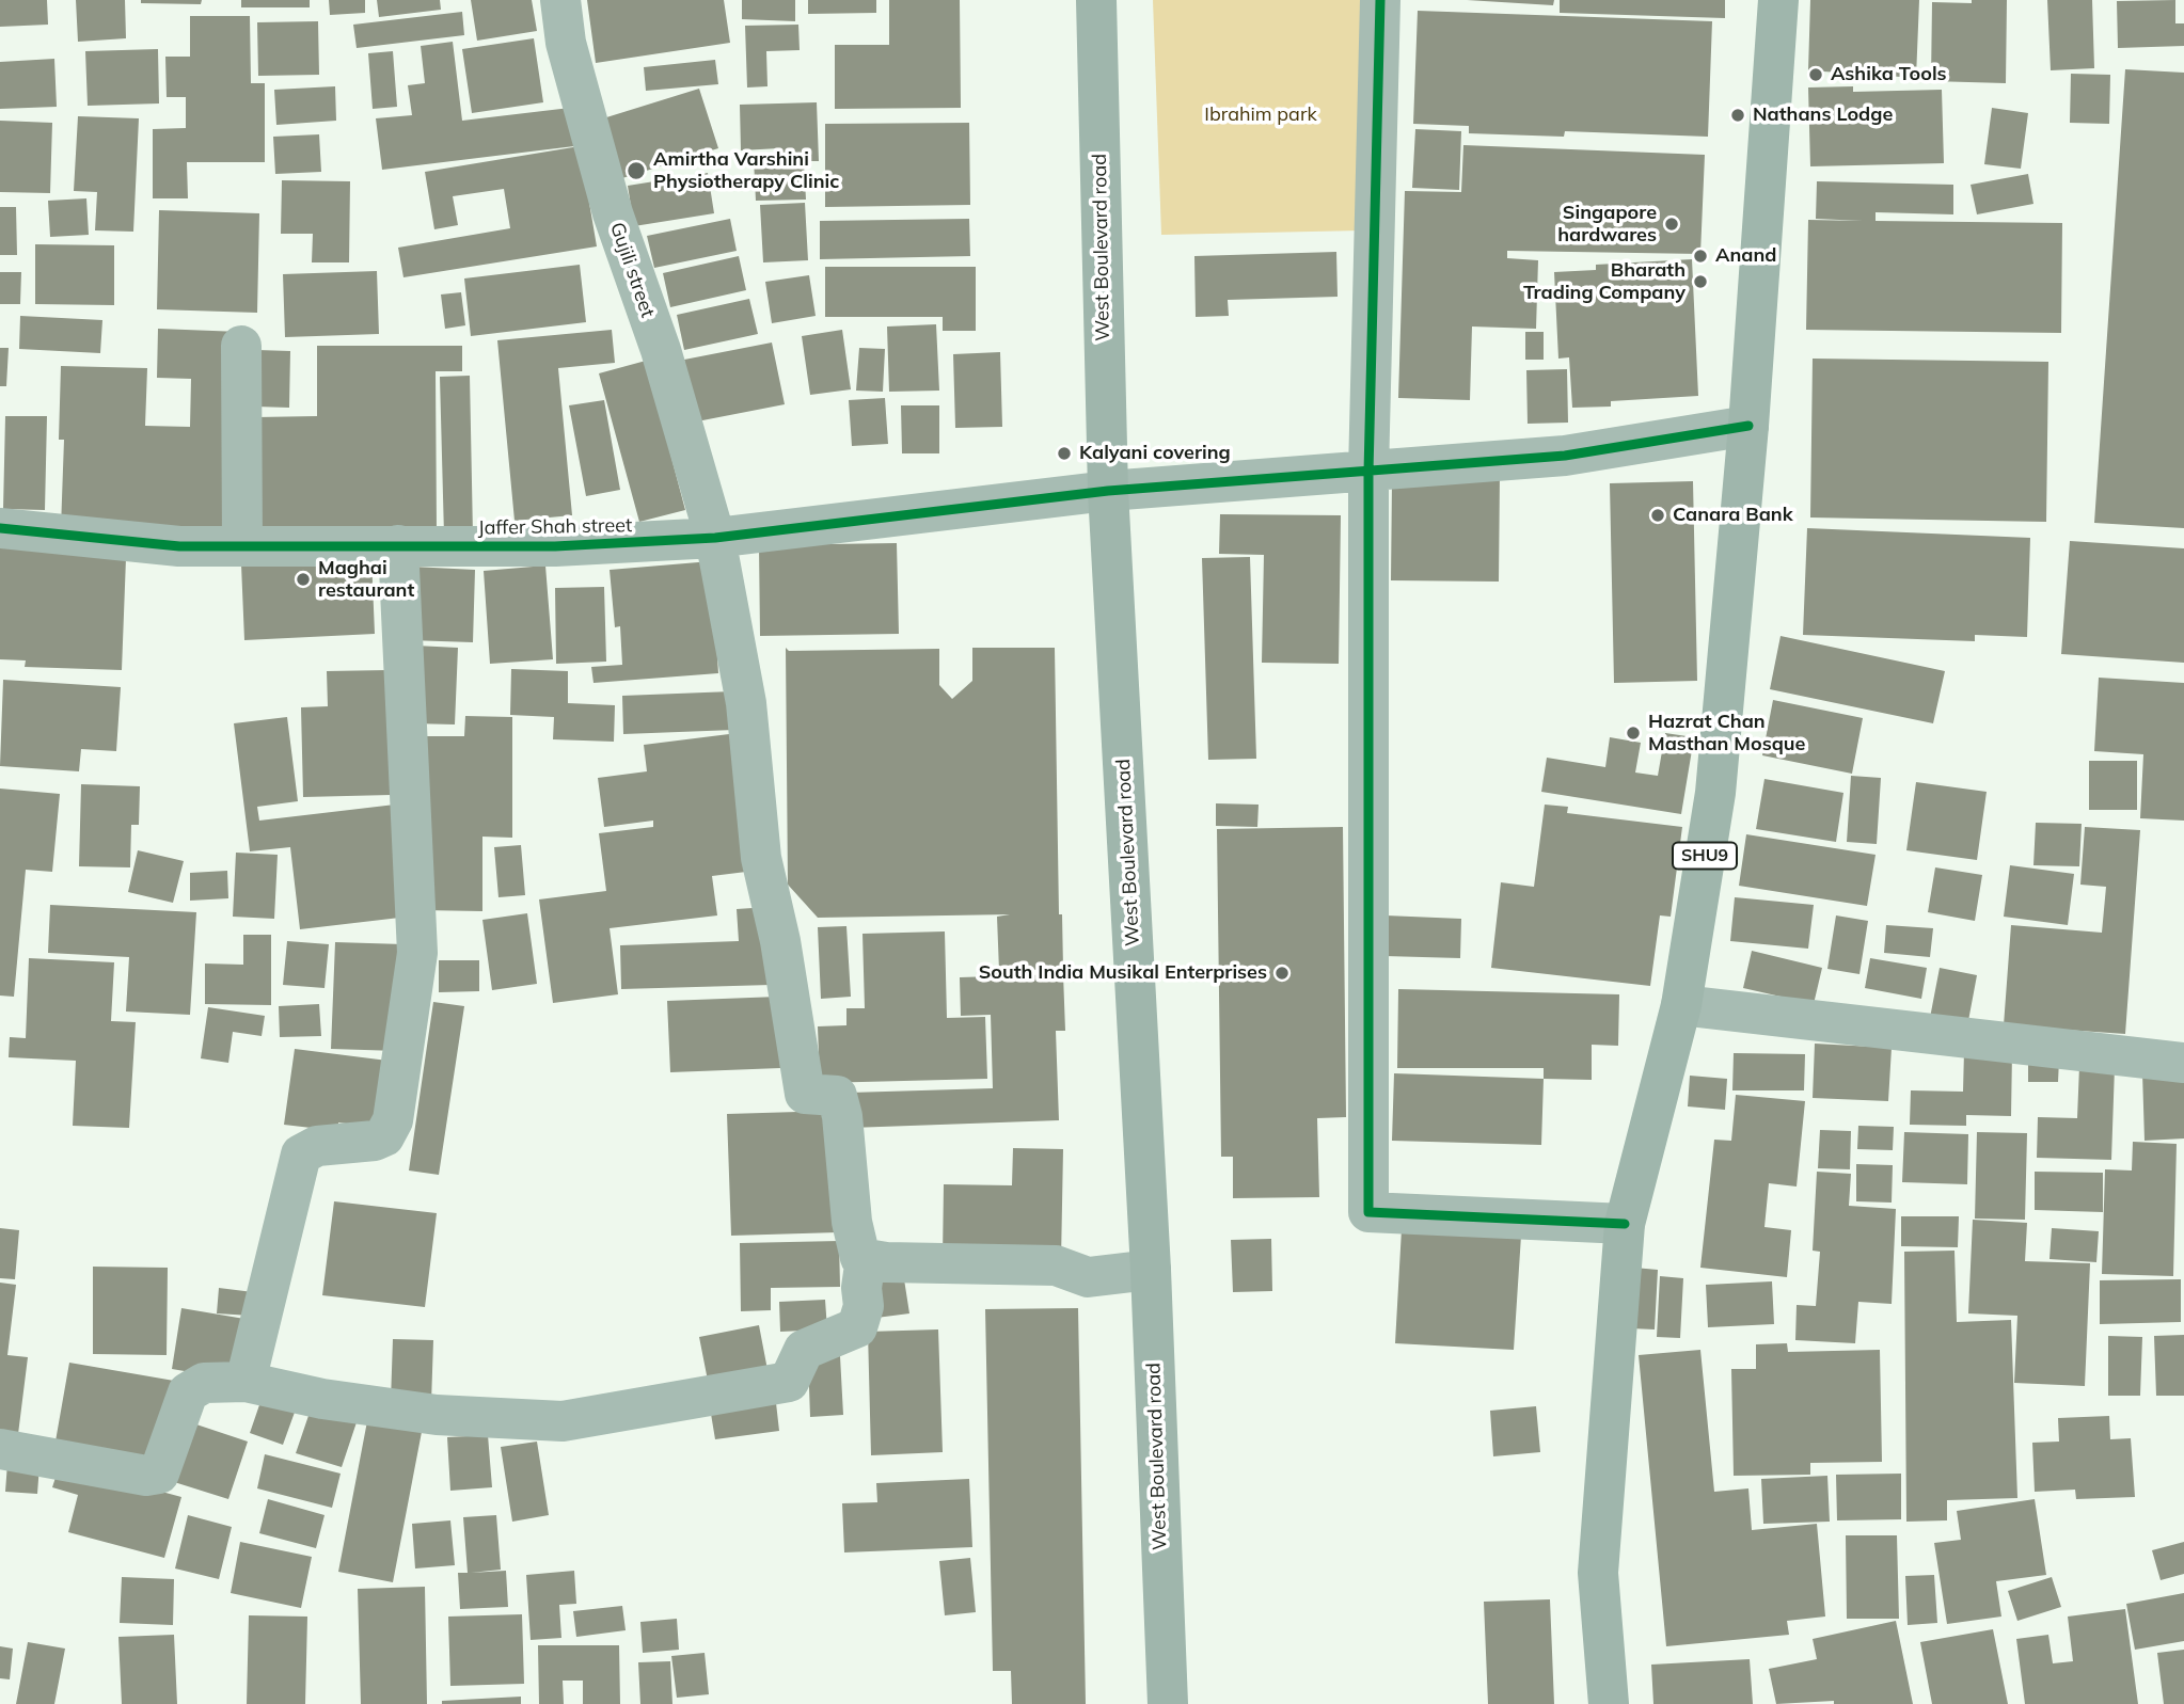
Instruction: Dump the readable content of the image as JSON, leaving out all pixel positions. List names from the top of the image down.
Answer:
{
  "streets": {
    "main road": ["West Boulevard road", "SHU9"],
    "street": ["Gujili street", "Jaffer Shah street"]
  },
  "crossings": [
    ["West Boulevard road", "Jaffer Shah street"],
    ["Gujili street", "Jaffer Shah street"],
    ["Jaffer Shah street", "SHU9"]
  ],
  "parks": ["Ibrahim park"],
  "places": [
    "Ashika Tools",
    "Nathans Lodge",
    "Amirtha Varshini Physiotherapy Clinic",
    "Singapore hardwares",
    "Anand",
    "Bharath Trading Company",
    "Kalyani covering",
    "Canara Bank",
    "Maghai restaurant",
    "Hazrat Chan Masthan Mosque",
    "South India Musikal Enterprises"
  ]
}
